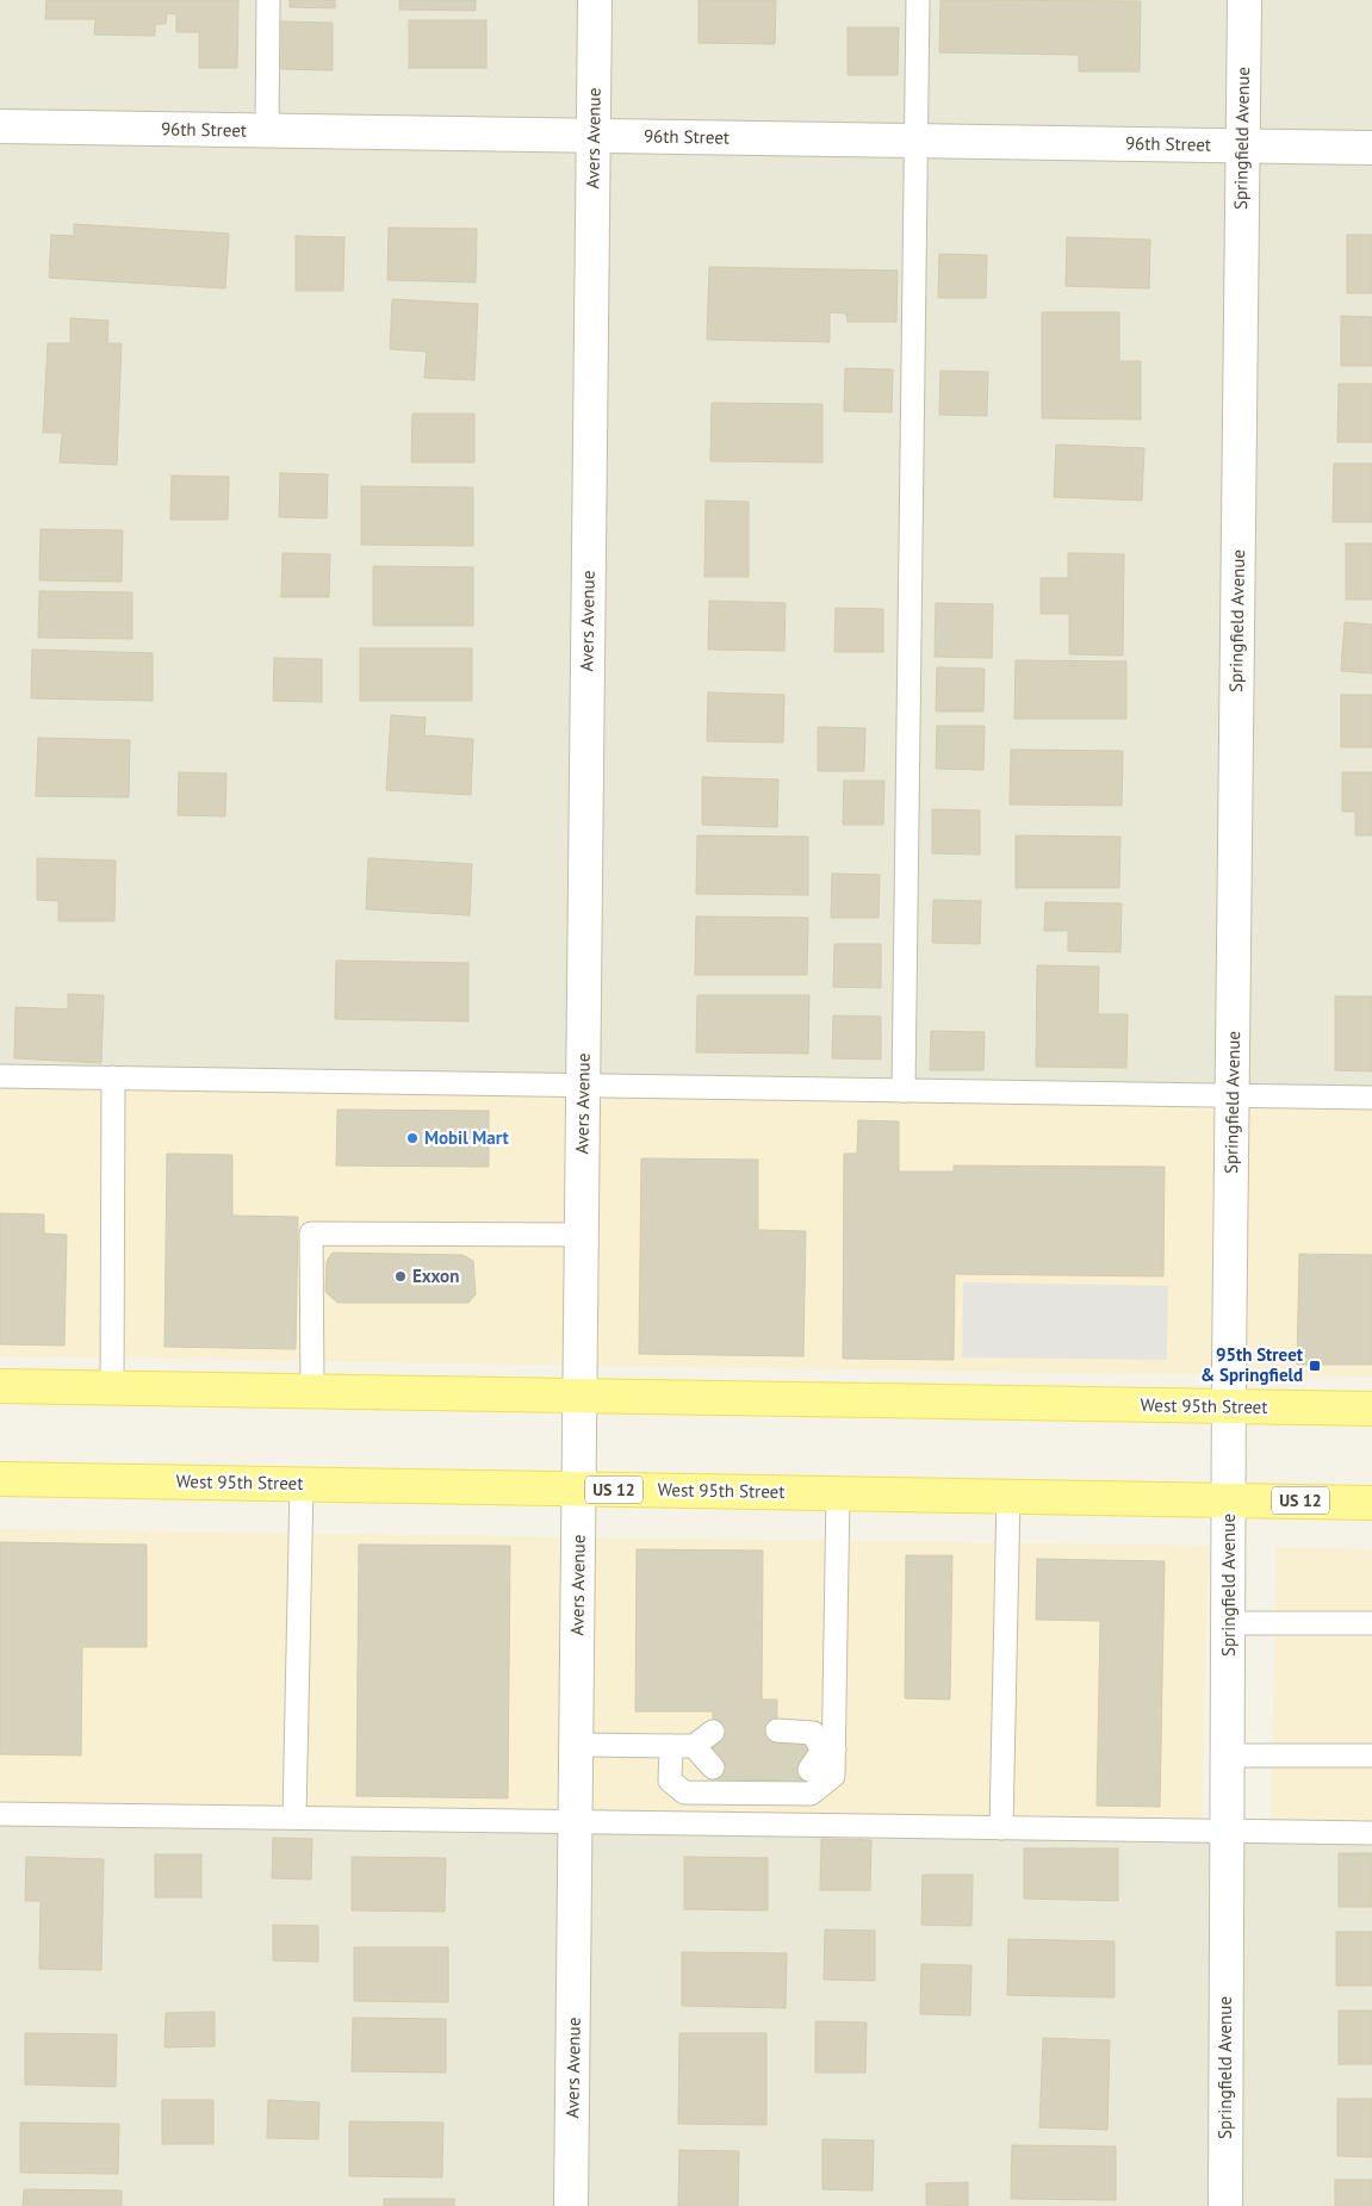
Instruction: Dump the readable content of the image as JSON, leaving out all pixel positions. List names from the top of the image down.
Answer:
{
  "streets": {
    "main road": ["West 95th Street", "US 12"],
    "street": ["96th Street", "Avers Avenue", "Springfield Avenue"]
  },
  "crossings": [
    ["96th Street", "Avers Avenue"],
    ["96th Street", "Springfield Avenue"],
    ["Avers Avenue", "West 95th Street"],
    ["Springfield Avenue", "West 95th Street"]
  ],
  "places": {
    "other": ["Mobil Mart", "Exxon"],
    "transit": ["95th Street & Springfield"]
  }
}
